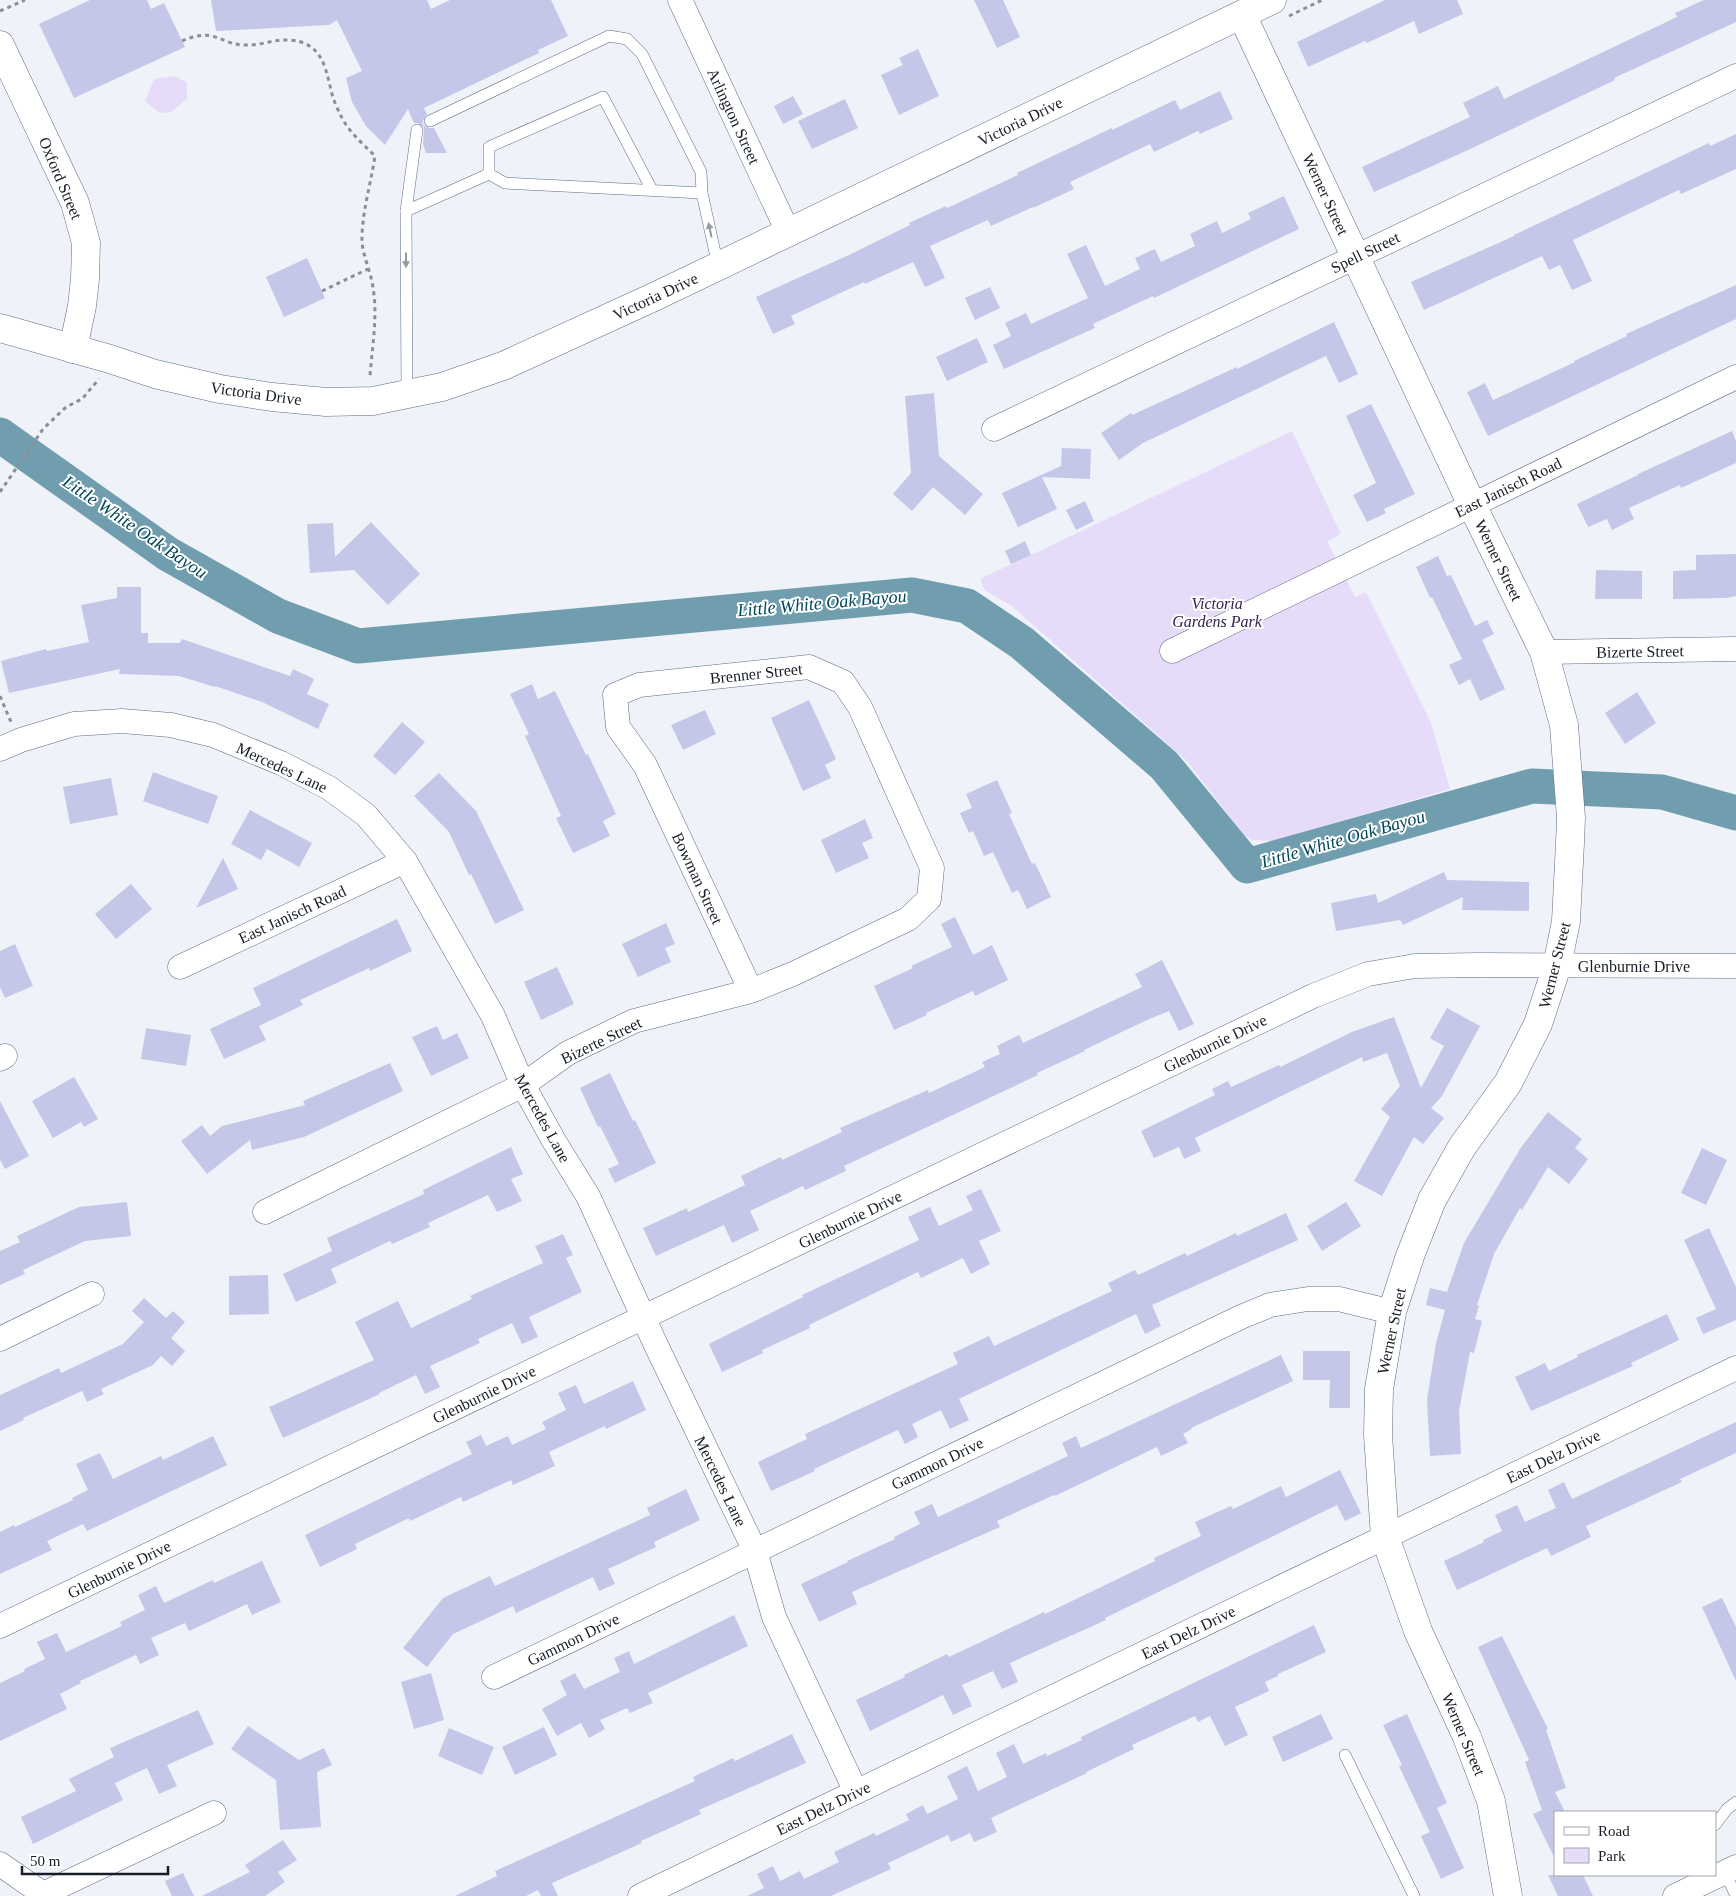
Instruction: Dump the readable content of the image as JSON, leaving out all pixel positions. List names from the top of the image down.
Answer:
{
  "streets": {
    "street": [
      "Arlington Street",
      "Victoria Drive",
      "Oxford Street",
      "Werner Street",
      "Spell Street",
      "East Janisch Road",
      "Bizerte Street",
      "Brenner Street",
      "Mercedes Lane",
      "Bowman Street",
      "Glenburnie Drive",
      "East Delz Drive",
      "Gammon Drive"
    ]
  },
  "crossings": [
    ["Arlington Street", "Victoria Drive"],
    ["Victoria Drive", "Oxford Street"],
    ["Victoria Drive", "Werner Street"],
    ["Werner Street", "Spell Street"],
    ["Werner Street", "East Janisch Road"],
    ["Werner Street", "Bizerte Street"],
    ["Werner Street", "Glenburnie Drive"],
    ["Werner Street", "East Delz Drive"],
    ["Werner Street", "Gammon Drive"],
    ["East Janisch Road", "Mercedes Lane"],
    ["Bizerte Street", "Brenner Street"],
    ["Bizerte Street", "Mercedes Lane"],
    ["Bizerte Street", "Bowman Street"],
    ["Brenner Street", "Bowman Street"],
    ["Mercedes Lane", "Glenburnie Drive"],
    ["Mercedes Lane", "East Delz Drive"],
    ["Mercedes Lane", "Gammon Drive"]
  ],
  "water": ["Little White Oak Bayou"],
  "parks": ["Victoria Gardens Park"],
  "legend": ["Road", "Park"],
  "scale_bar": "50 m"
}
